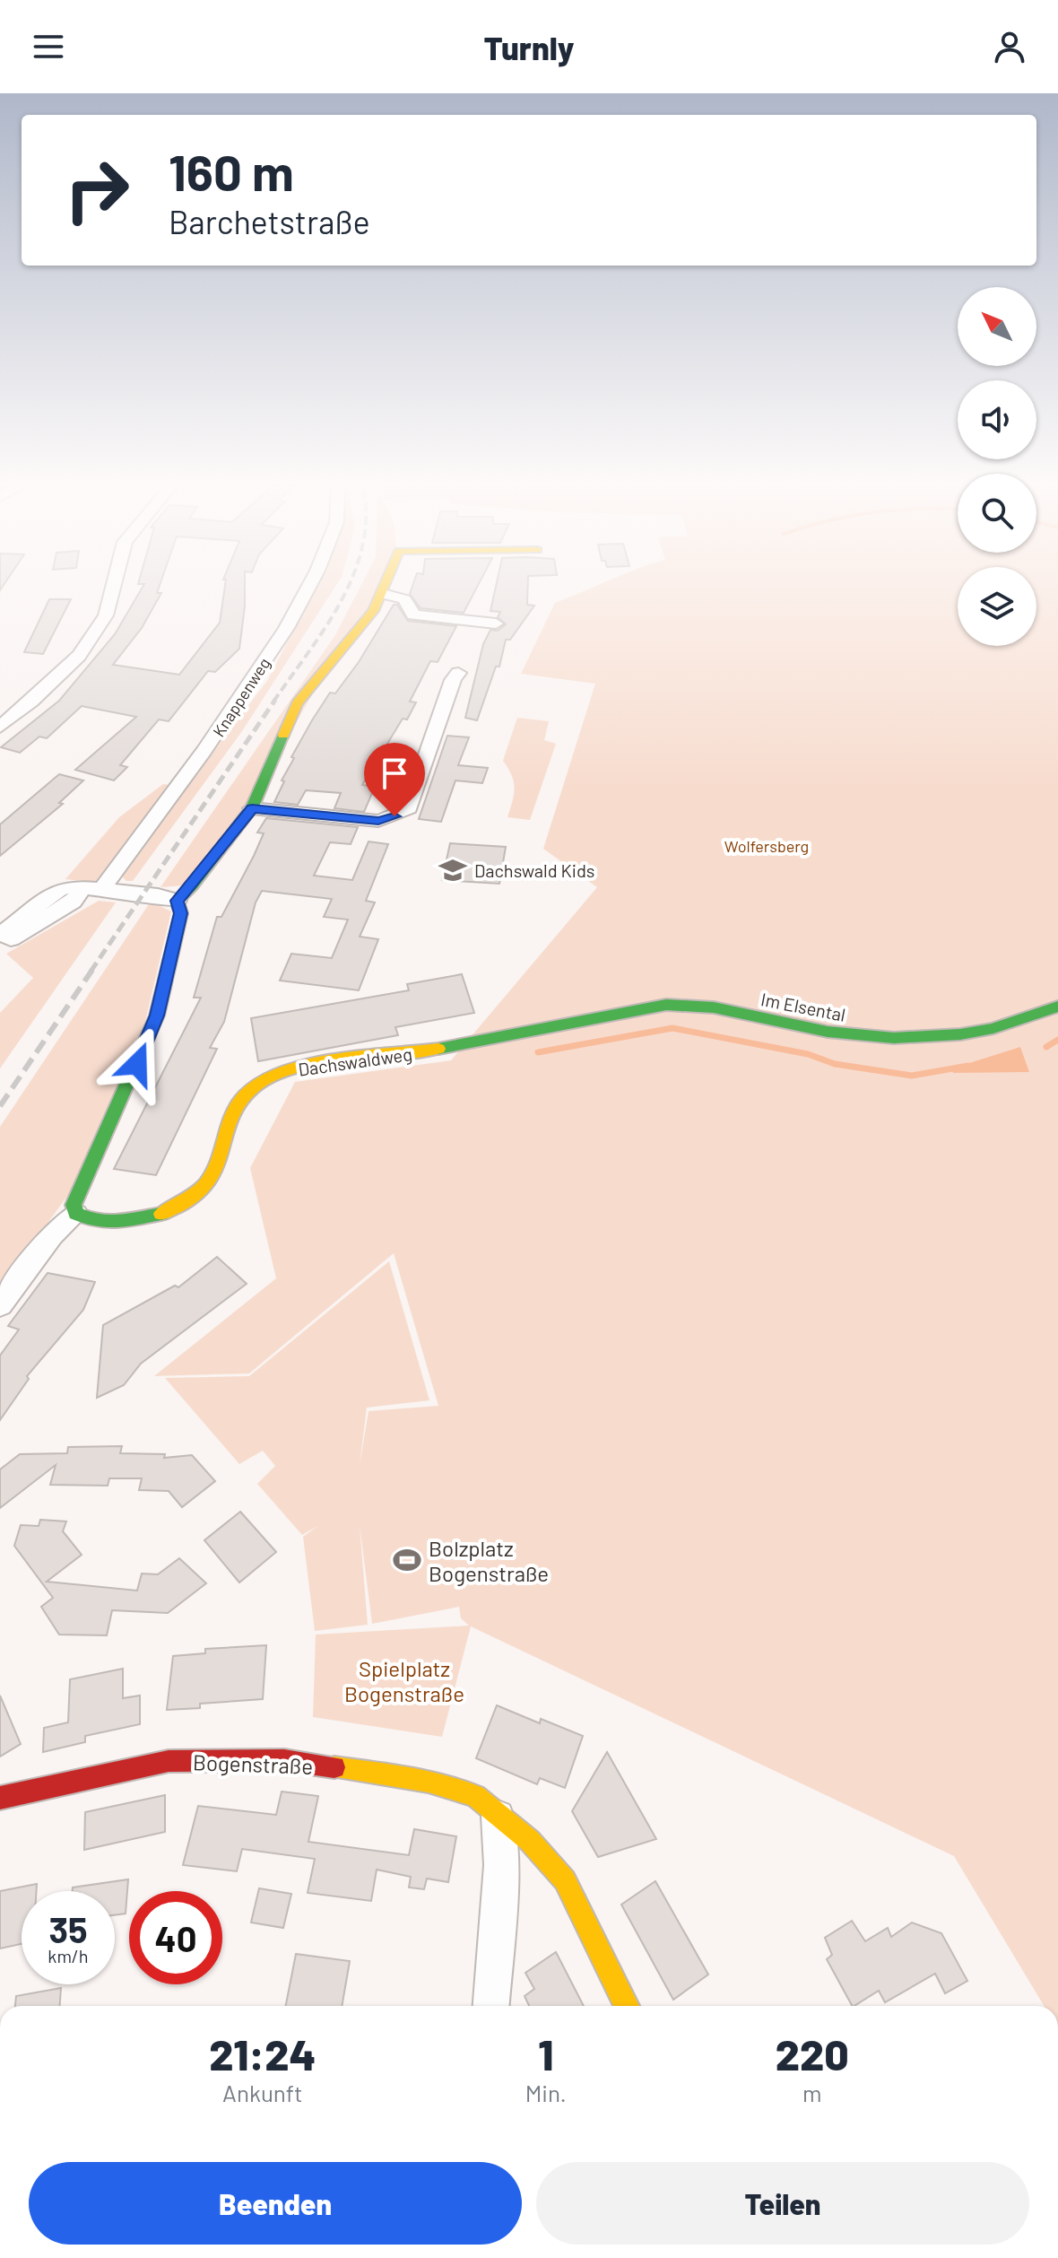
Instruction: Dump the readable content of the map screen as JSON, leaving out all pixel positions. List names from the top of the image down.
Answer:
{
  "streets": {
    "street": [
      "Knappenweg",
      "Im Elsental",
      "Dachswaldweg",
      "Bogenstraße"
    ]
  },
  "crossings": [
    ["Im Elsental", "Dachswaldweg"]
  ],
  "parks": ["Wolfersberg", "Spielplatz Bogenstraße"],
  "places": {
    "school or university": ["Dachswald Kids"],
    "sports": ["Bolzplatz Bogenstraße"]
  },
  "north": "top left",
  "page": {
    "header": "Turnly",
    "turn": ["160 m", "Barchetstraße"],
    "speed": "35 km/h",
    "limit": "40",
    "eta": [
      "21:24",
      "Ankunft",
      "1",
      "Min.",
      "220",
      "m"
    ],
    "buttons": ["Beenden", "Teilen"]
  }
}
